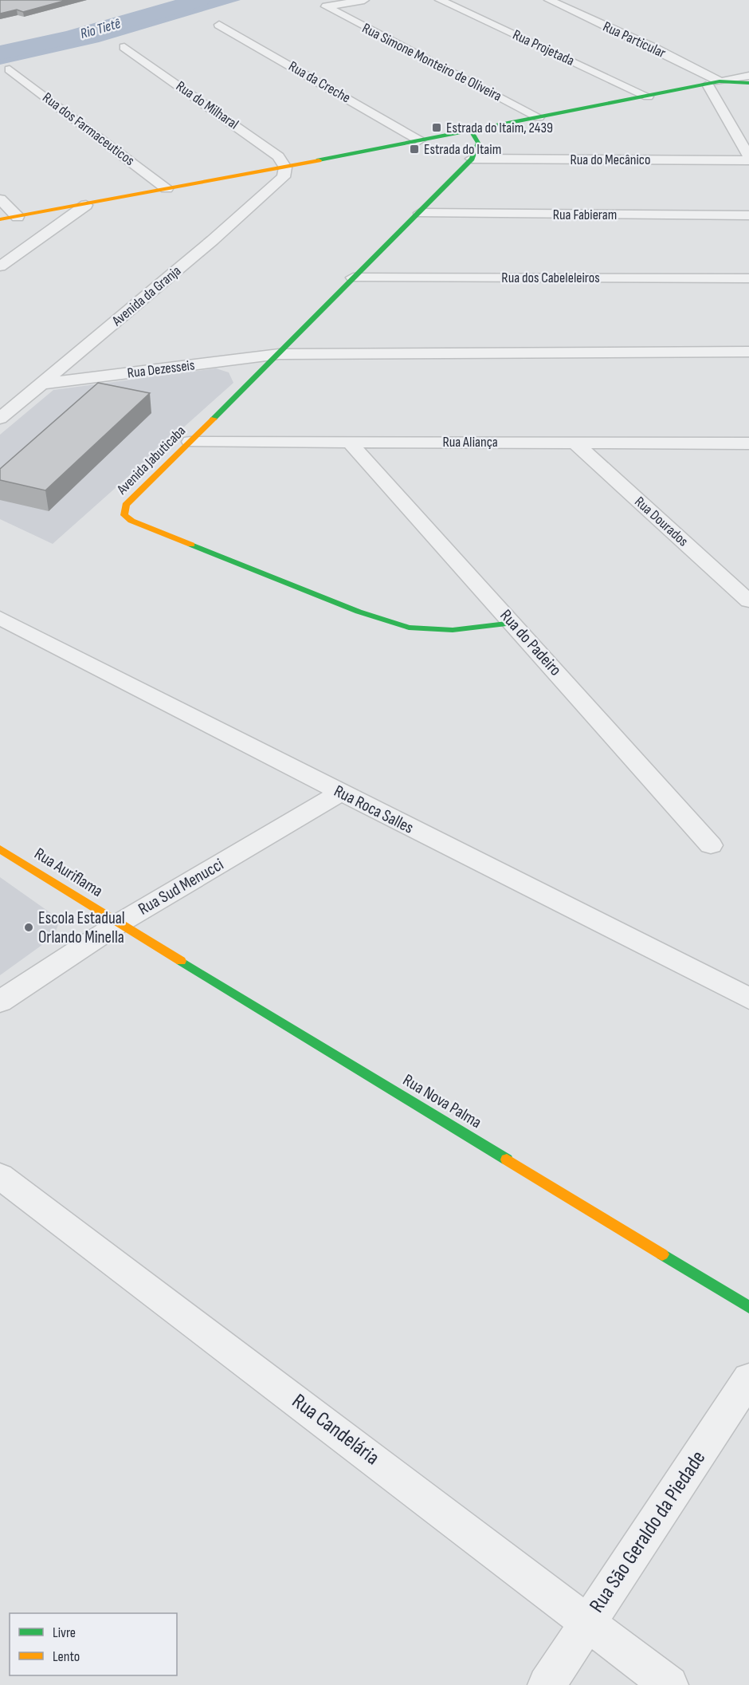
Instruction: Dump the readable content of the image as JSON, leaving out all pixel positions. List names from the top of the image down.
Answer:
{
  "streets": {
    "street": [
      "Rua Particular",
      "Rua Projetada",
      "Rua Simone Monteiro de Oliveira",
      "Rua da Creche",
      "Rua do Milharal",
      "Rua dos Farmaceuticos",
      "Rua do Mecânico",
      "Rua Fabieram",
      "Rua dos Cabeleleiros",
      "Avenida da Granja",
      "Rua Dezesseis",
      "Rua Aliança",
      "Avenida Jabuticaba",
      "Rua Dourados",
      "Rua do Padeiro",
      "Rua Roca Salles",
      "Rua Auriflama",
      "Rua Sud Menucci",
      "Rua Nova Palma",
      "Rua Candelária",
      "Rua São Geraldo da Piedade"
    ]
  },
  "crossings": [
    ["Rua do Milharal", "Avenida da Granja"],
    ["Rua do Mecânico", "Avenida Jabuticaba"],
    ["Rua Fabieram", "Avenida Jabuticaba"],
    ["Rua dos Cabeleleiros", "Avenida Jabuticaba"],
    ["Avenida da Granja", "Rua Dezesseis"],
    ["Rua Dezesseis", "Avenida Jabuticaba"],
    ["Rua Aliança", "Avenida Jabuticaba"],
    ["Rua Aliança", "Rua Dourados"],
    ["Rua Aliança", "Rua do Padeiro"],
    ["Avenida Jabuticaba", "Rua do Padeiro"],
    ["Rua Roca Salles", "Rua Sud Menucci"],
    ["Rua Auriflama", "Rua Sud Menucci"],
    ["Rua Auriflama", "Rua Nova Palma"],
    ["Rua Sud Menucci", "Rua Nova Palma"],
    ["Rua Candelária", "Rua São Geraldo da Piedade"]
  ],
  "water": ["Rio Tietê"],
  "places": {
    "transit": ["Estrada do Itaim, 2439", "Estrada do Itaim"],
    "other": ["Escola Estadual Orlando Minella"]
  },
  "legend": ["Livre", "Lento"]
}
